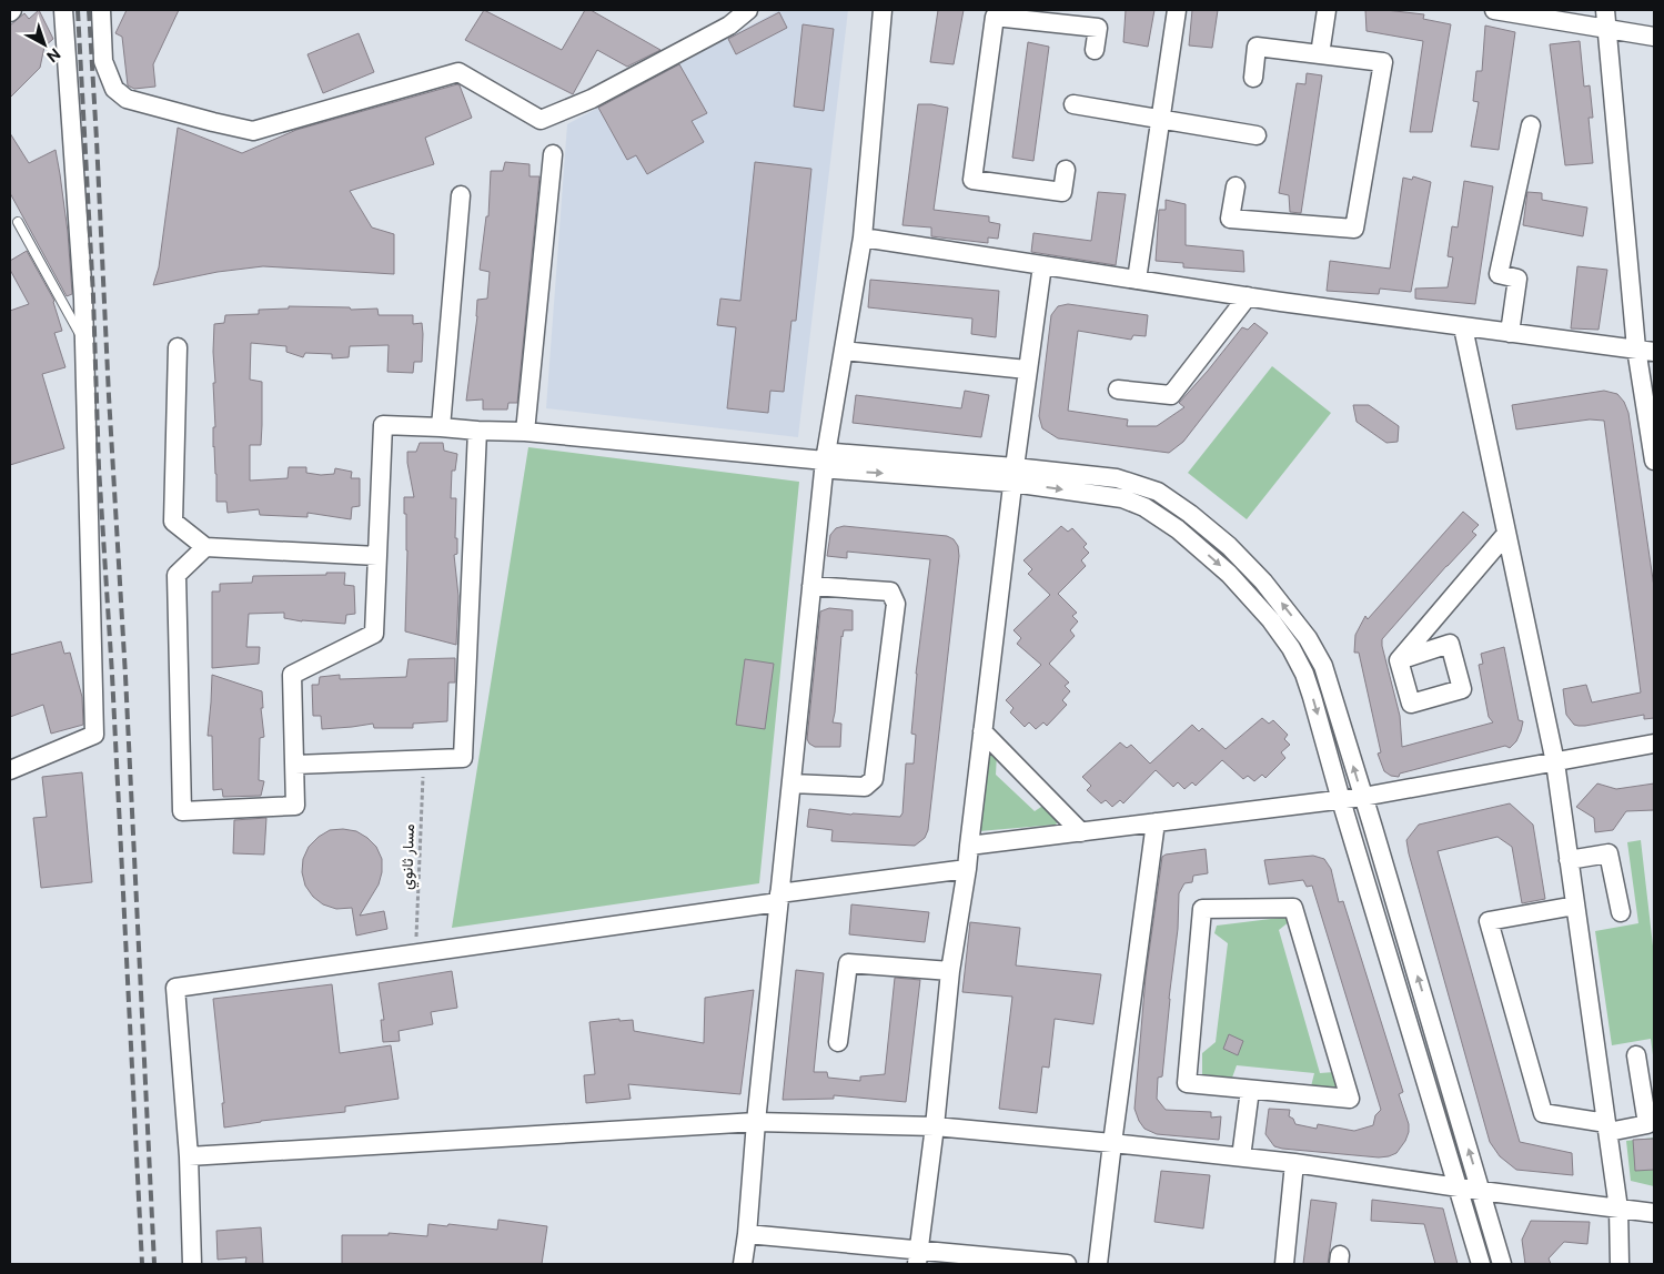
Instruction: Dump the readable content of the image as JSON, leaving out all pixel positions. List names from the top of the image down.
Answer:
{
  "streets": {
    "path": ["مسار ثانوي"]
  },
  "north": "bottom right"
}
